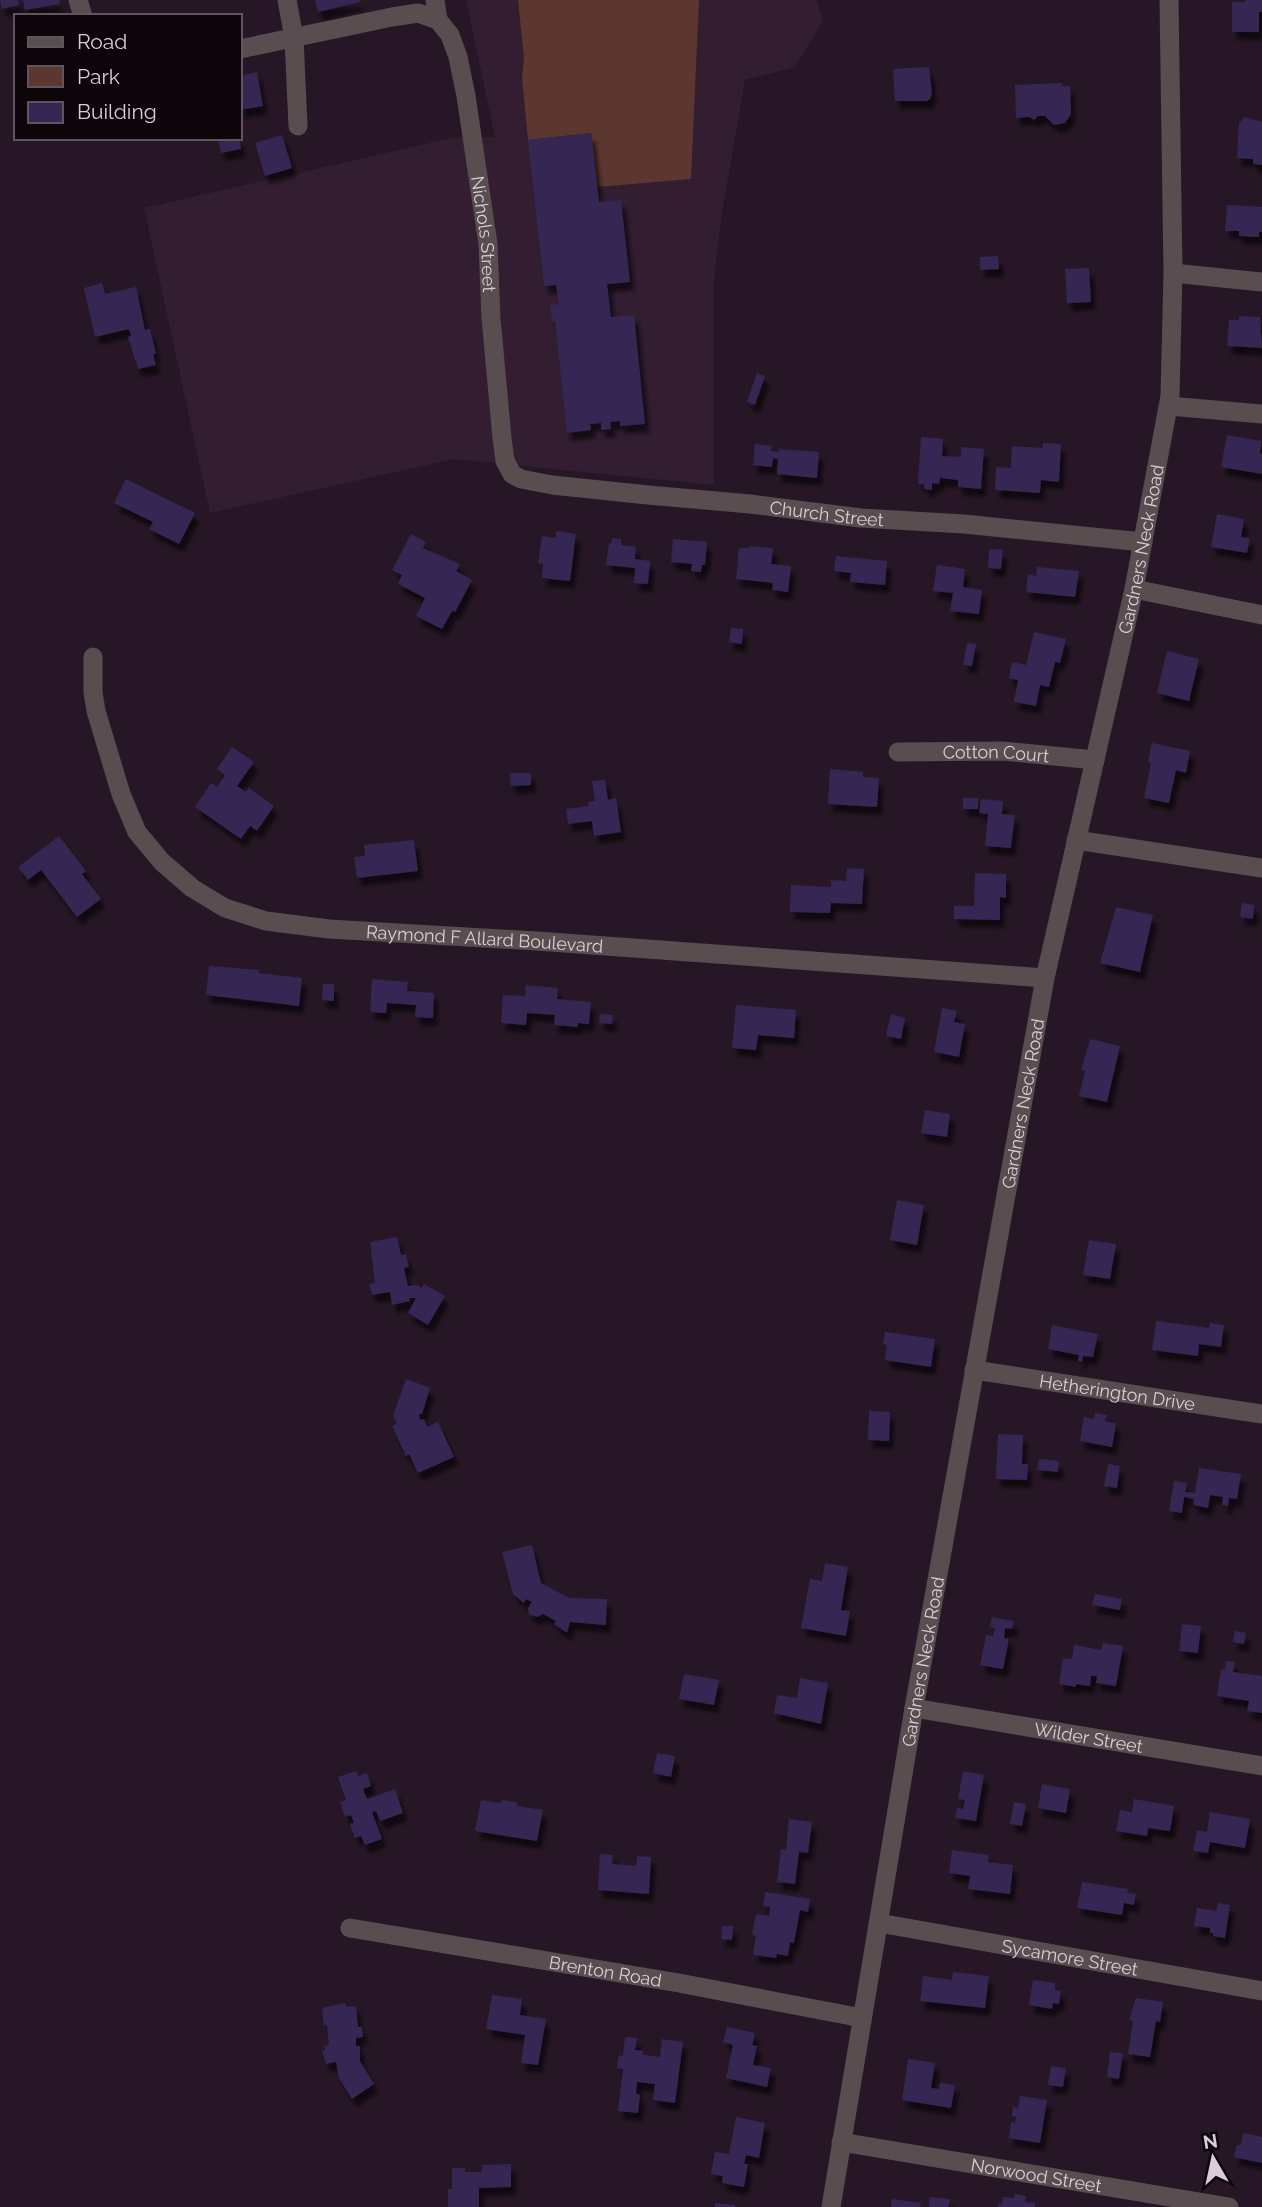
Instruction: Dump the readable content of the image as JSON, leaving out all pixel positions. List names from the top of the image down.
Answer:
{
  "streets": {
    "street": [
      "Nichols Street",
      "Church Street",
      "Gardners Neck Road",
      "Cotton Court",
      "Raymond F Allard Boulevard",
      "Hetherington Drive",
      "Wilder Street",
      "Sycamore Street",
      "Brenton Road",
      "Norwood Street"
    ]
  },
  "crossings": [
    ["Nichols Street", "Church Street"],
    ["Church Street", "Gardners Neck Road"],
    ["Gardners Neck Road", "Cotton Court"],
    ["Gardners Neck Road", "Raymond F Allard Boulevard"],
    ["Gardners Neck Road", "Hetherington Drive"],
    ["Gardners Neck Road", "Wilder Street"],
    ["Gardners Neck Road", "Sycamore Street"],
    ["Gardners Neck Road", "Brenton Road"],
    ["Gardners Neck Road", "Norwood Street"]
  ],
  "legend": ["Road", "Park", "Building"],
  "north": "top"
}
